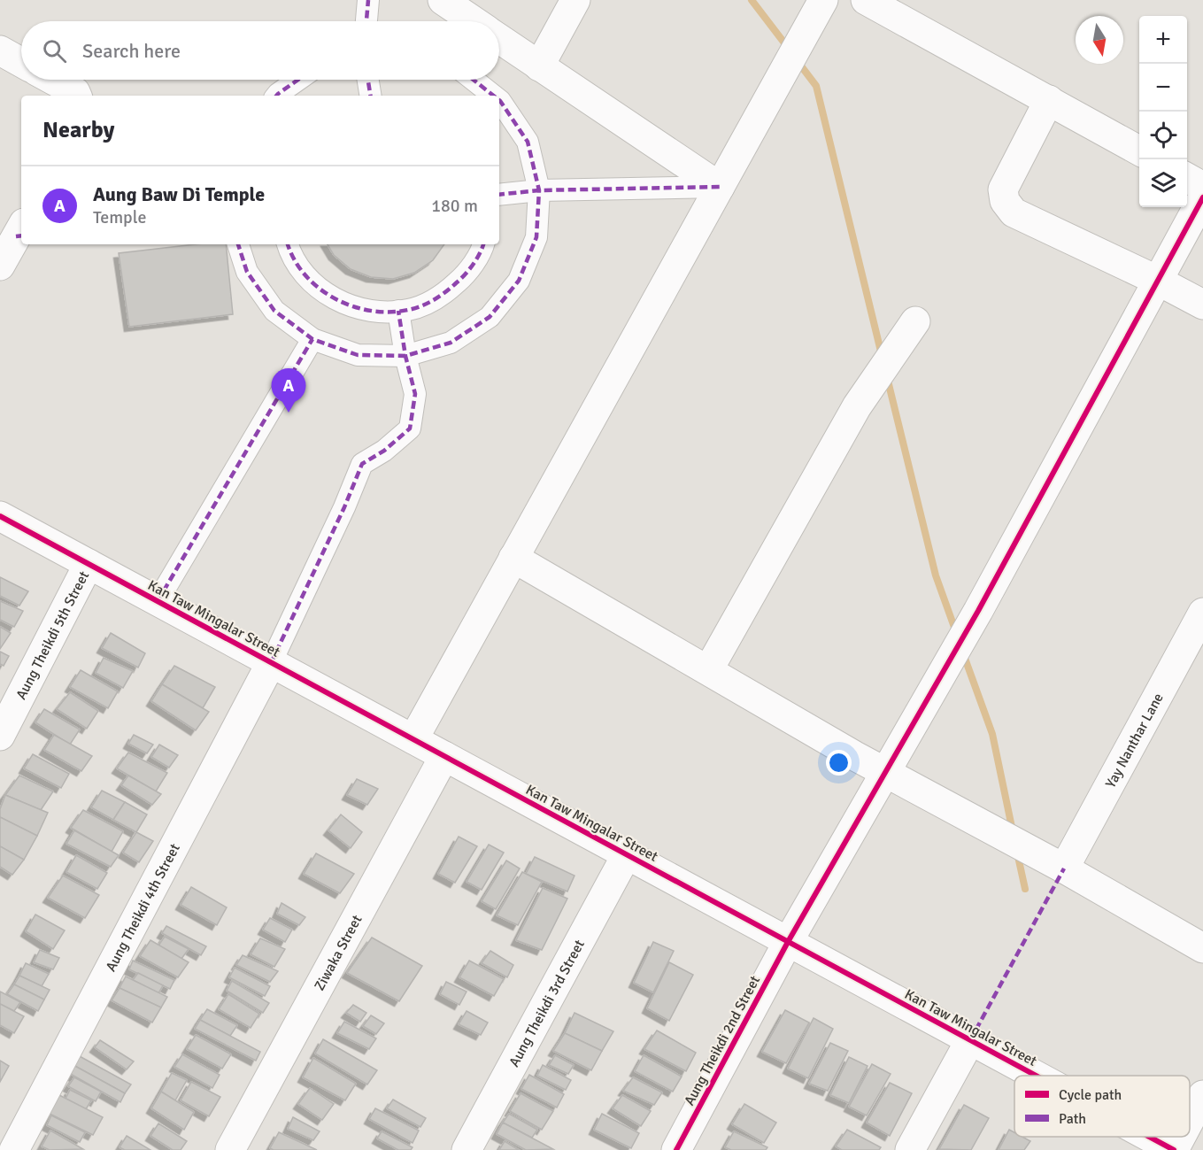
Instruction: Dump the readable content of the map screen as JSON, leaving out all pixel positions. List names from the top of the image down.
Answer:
{
  "streets": {
    "street": [
      "Kan Taw Mingalar Street",
      "Aung Theikdi 5th Street",
      "Yay Nanthar Lane",
      "Aung Theikdi 4th Street",
      "Ziwaka Street",
      "Aung Theikdi 3rd Street",
      "Aung Theikdi 2nd Street"
    ]
  },
  "crossings": [
    ["Kan Taw Mingalar Street", "Aung Theikdi 5th Street"],
    ["Kan Taw Mingalar Street", "Aung Theikdi 4th Street"],
    ["Kan Taw Mingalar Street", "Ziwaka Street"],
    ["Kan Taw Mingalar Street", "Aung Theikdi 3rd Street"],
    ["Kan Taw Mingalar Street", "Aung Theikdi 2nd Street"]
  ],
  "legend": ["Cycle path", "Path"],
  "north": "bottom",
  "page": {
    "map_buttons": ["+", "−"],
    "search": "Search here",
    "heading": "Nearby",
    "list": [
      {
        "mark": "A",
        "name": "Aung Baw Di Temple",
        "note": "Temple",
        "value": "180 m"
      }
    ],
    "pins": "A"
  }
}
